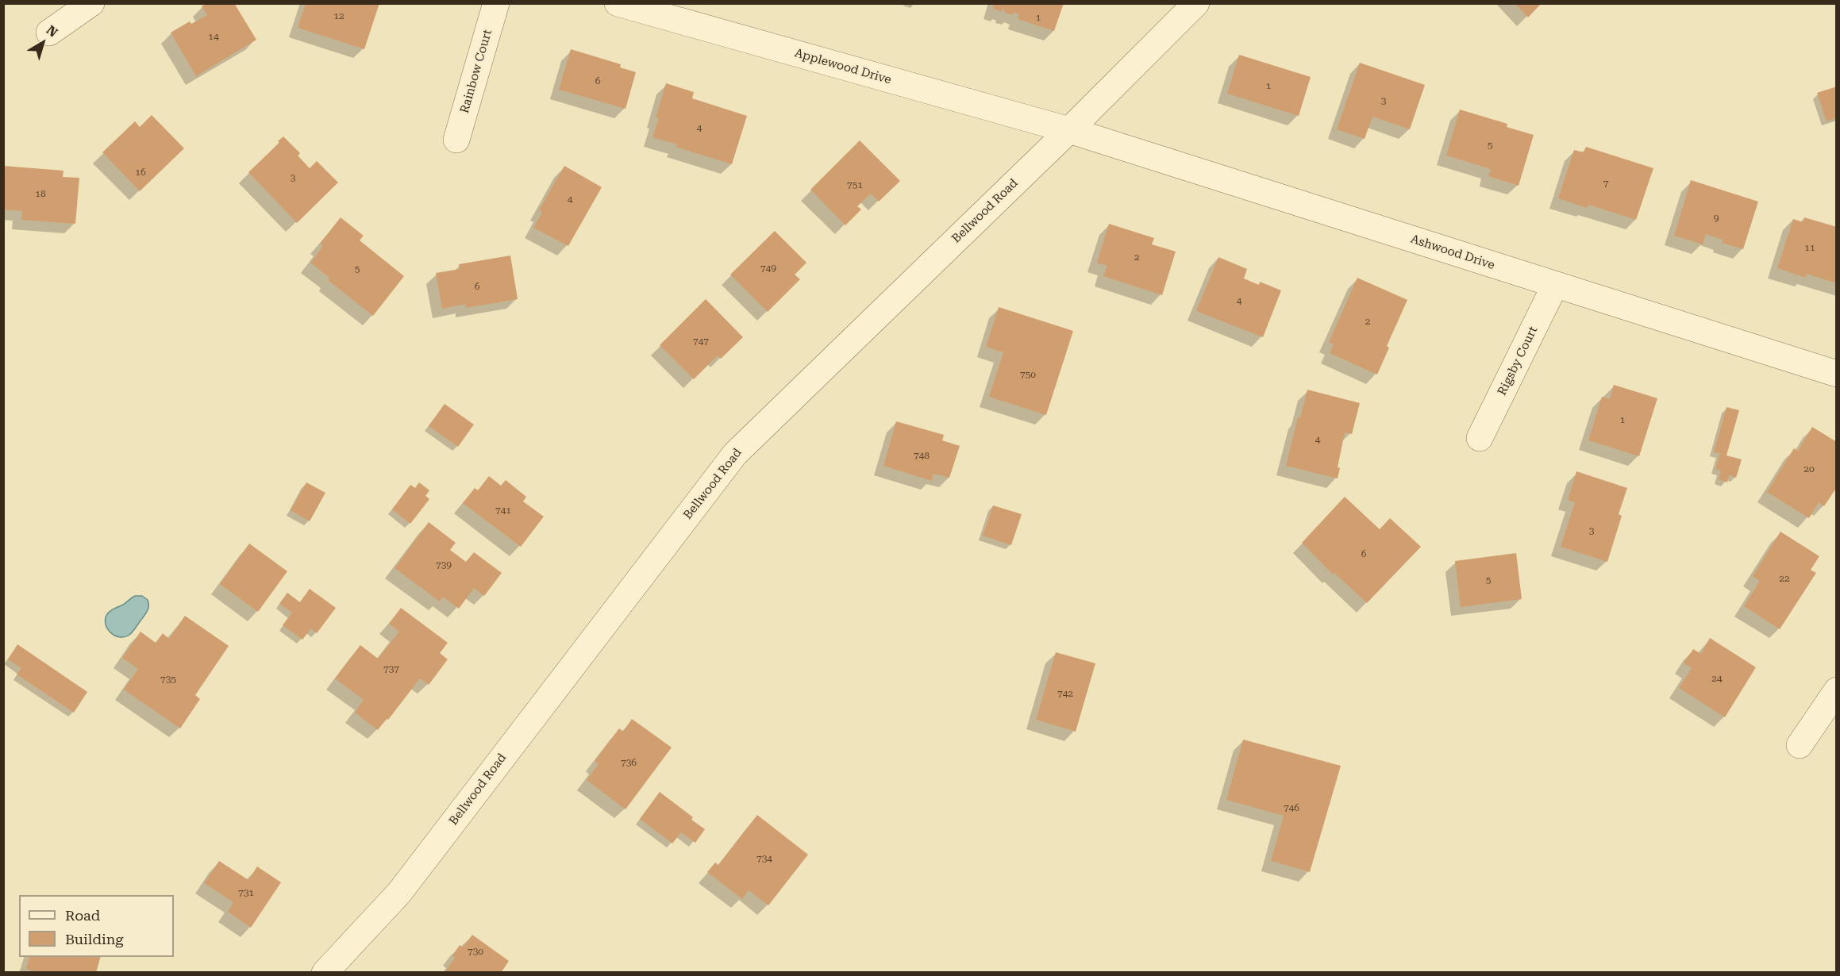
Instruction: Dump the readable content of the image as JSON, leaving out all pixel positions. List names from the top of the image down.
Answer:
{
  "streets": {
    "street": [
      "Applewood Drive",
      "Rainbow Court",
      "Bellwood Road",
      "Ashwood Drive",
      "Rigsby Court"
    ]
  },
  "crossings": [
    ["Applewood Drive", "Bellwood Road"],
    ["Applewood Drive", "Ashwood Drive"],
    ["Bellwood Road", "Ashwood Drive"],
    ["Ashwood Drive", "Rigsby Court"]
  ],
  "house_numbers": [
    "12",
    "1",
    "14",
    "6",
    "1",
    "3",
    "4",
    "5",
    "16",
    "3",
    "7",
    "751",
    "18",
    "4",
    "9",
    "11",
    "2",
    "749",
    "5",
    "6",
    "4",
    "2",
    "747",
    "750",
    "1",
    "4",
    "748",
    "20",
    "741",
    "3",
    "6",
    "739",
    "22",
    "5",
    "737",
    "24",
    "735",
    "742",
    "736",
    "746",
    "734",
    "731",
    "730"
  ],
  "legend": ["Road", "Building"],
  "north": "top right"
}
